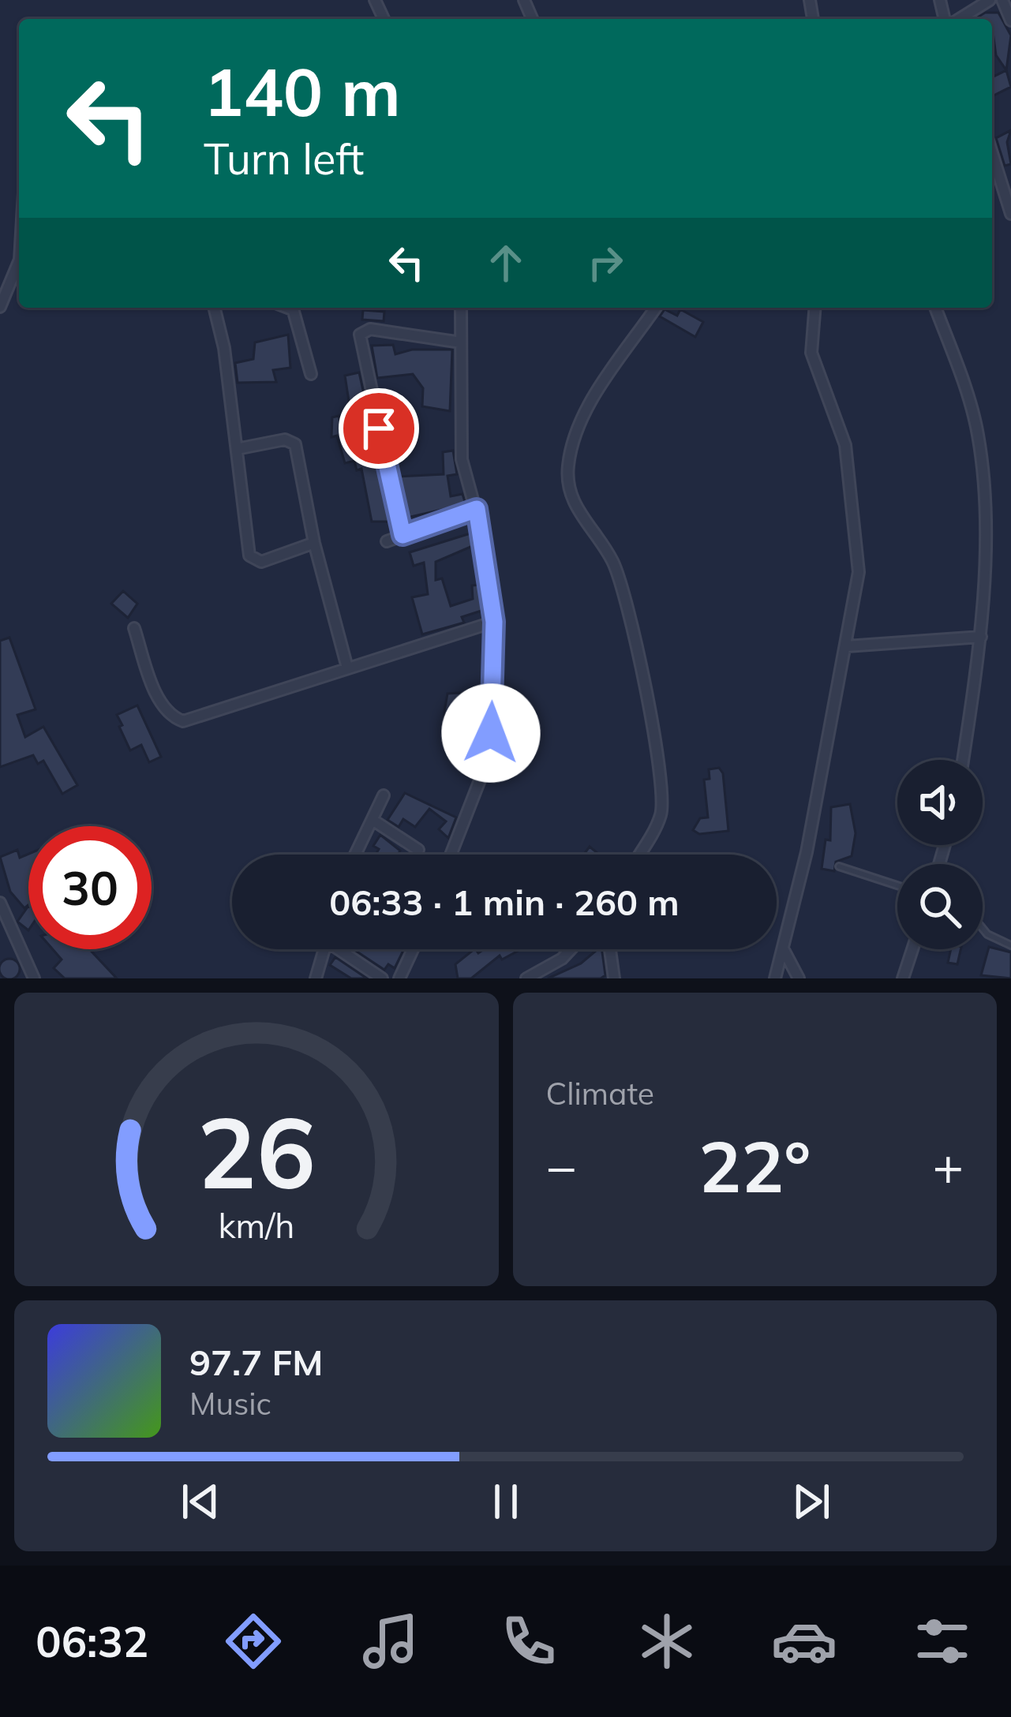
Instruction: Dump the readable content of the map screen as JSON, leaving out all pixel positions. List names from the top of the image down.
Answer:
{
  "page": {
    "turn": ["140 m", "Turn left"],
    "limit": "30",
    "trip": "06:33 · 1 min · 260 m",
    "tile": "Climate",
    "heat": ["−", "22°", "+"],
    "song": ["97.7 FM", "Music"],
    "tabs": "06:32",
    "gauge": ["26", "km/h"]
  }
}
